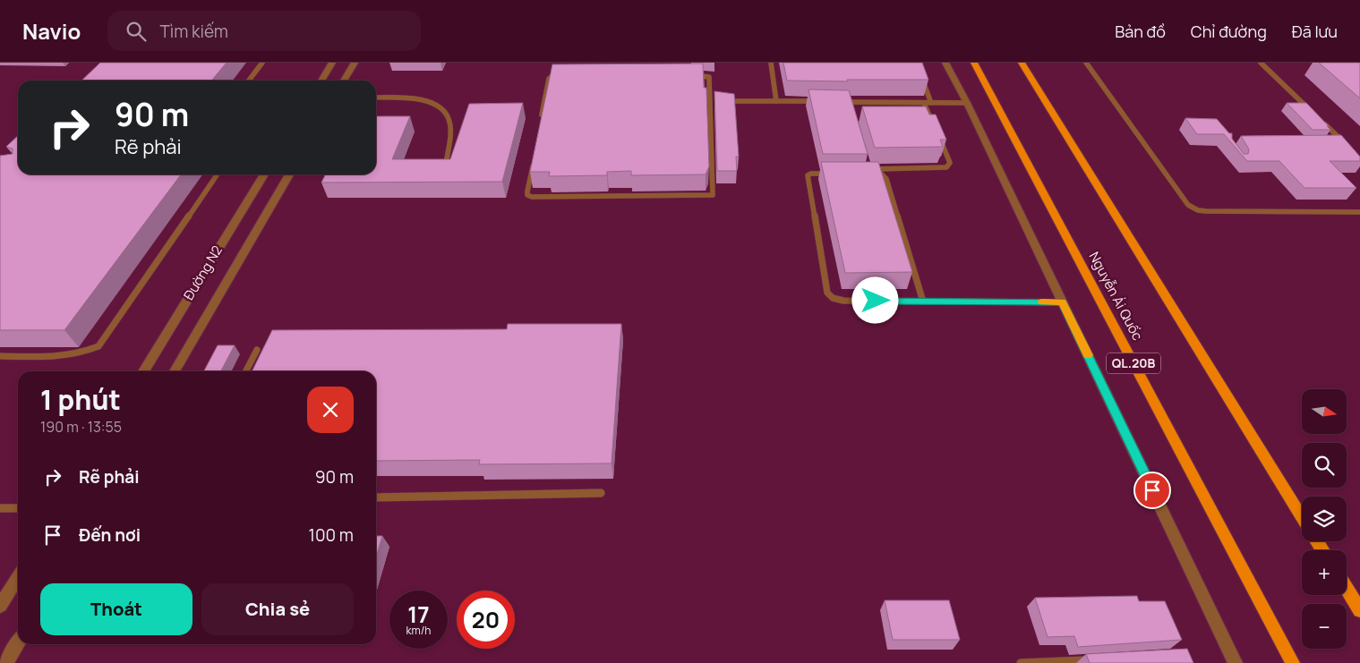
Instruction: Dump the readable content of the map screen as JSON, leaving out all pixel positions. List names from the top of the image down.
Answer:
{
  "streets": {
    "main road": ["Nguyễn Ái Quốc", "QL.20B"],
    "street": ["Đường N2"]
  },
  "north": "right",
  "page": {
    "header": "Navio",
    "search": "Tìm kiếm",
    "nav": ["Bản đồ", "Chỉ đường", "Đã lưu"],
    "turn": ["90 m", "Rẽ phải"],
    "heading": ["1 phút", "190 m · 13:55"],
    "map_buttons": ["+", "−"],
    "list": [
      {
        "name": "Rẽ phải",
        "value": "90 m"
      },
      {
        "name": "Đến nơi",
        "value": "100 m"
      }
    ],
    "buttons": ["Thoát", "Chia sẻ"],
    "speed": "17 km/h",
    "limit": "20"
  }
}
